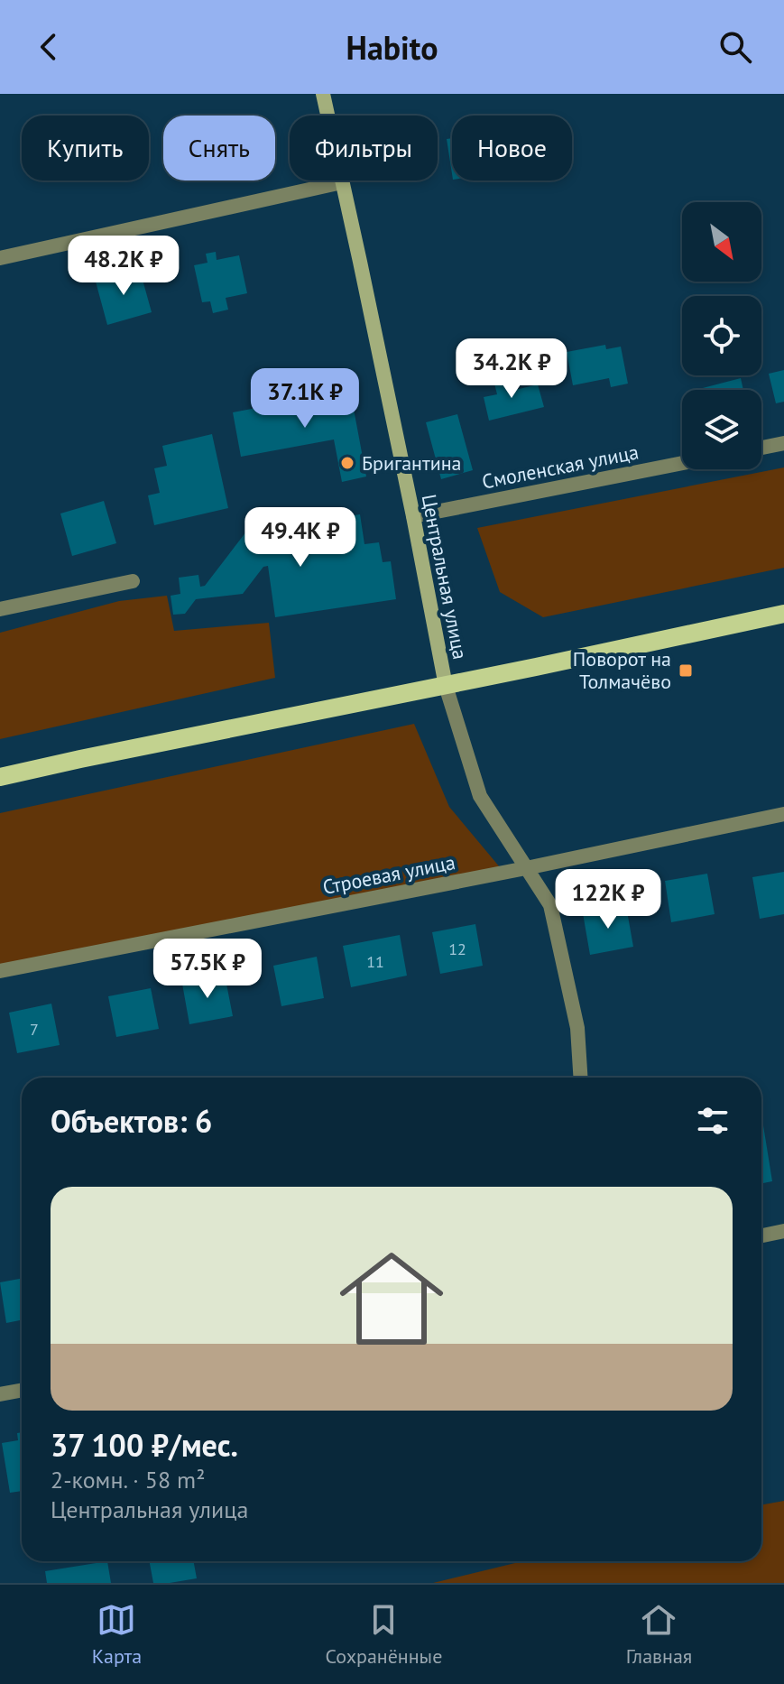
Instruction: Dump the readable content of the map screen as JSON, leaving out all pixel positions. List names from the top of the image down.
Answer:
{
  "streets": {
    "street": ["Смоленская улица", "Центральная улица", "Строевая улица"]
  },
  "crossings": [
    ["Смоленская улица", "Центральная улица"]
  ],
  "places": {
    "other": ["Бригантина"],
    "transit": ["Поворот на Толмачёво"]
  },
  "house_numbers": ["12", "11", "7"],
  "north": "bottom right",
  "page": {
    "header": "Habito",
    "chip": [
      "Купить",
      "Снять",
      "Фильтры",
      "Новое"
    ],
    "price": [
      "48.2K ₽",
      "34.2K ₽",
      "37.1K ₽",
      "49.4K ₽",
      "122K ₽",
      "57.5K ₽"
    ],
    "heading": "Объектов: 6",
    "list": [
      {
        "name": "37 100 ₽/мес.",
        "note": "2-комн. · 58 m² · Центральная улица"
      }
    ],
    "tabs": ["Карта", "Сохранённые", "Главная"]
  }
}
